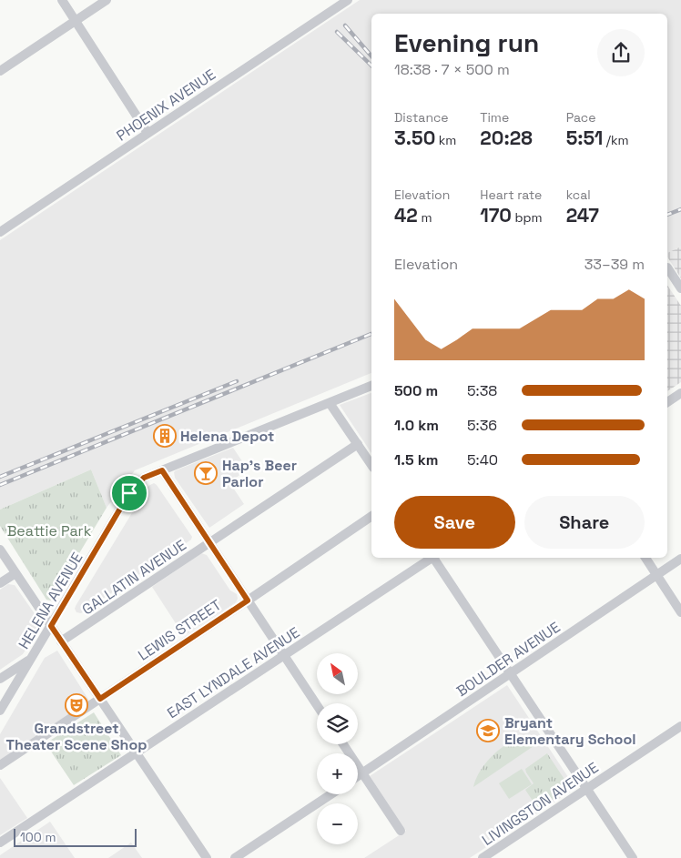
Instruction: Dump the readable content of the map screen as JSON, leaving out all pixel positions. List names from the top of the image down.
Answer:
{
  "streets": {
    "street": [
      "PHOENIX AVENUE",
      "GALLATIN AVENUE",
      "HELENA AVENUE",
      "LEWIS STREET",
      "BOULDER AVENUE",
      "EAST LYNDALE AVENUE",
      "LIVINGSTON AVENUE"
    ]
  },
  "parks": ["Beattie Park"],
  "places": {
    "building": ["Helena Depot"],
    "bar": ["Hap's Beer Parlor"],
    "theatre": ["Grandstreet Theater Scene Shop"],
    "school or university": ["Bryant Elementary School"]
  },
  "scale_bar": "100 m",
  "north": "top left",
  "page": {
    "heading": ["Evening run", "18:38 · 7 × 500 m"],
    "stats": [
      ["Distance", "3.50 km"],
      ["Time", "20:28"],
      ["Pace", "5:51 /km"],
      ["Elevation", "42 m"],
      ["Heart rate", "170 bpm"],
      ["kcal", "247"]
    ],
    "chart": ["Elevation", "33–39 m"],
    "list": [
      {
        "name": "500 m",
        "note": "5:38"
      },
      {
        "name": "1.0 km",
        "note": "5:36"
      },
      {
        "name": "1.5 km",
        "note": "5:40"
      }
    ],
    "buttons": ["Save", "Share"],
    "map_buttons": ["+", "−"],
    "scale": "100 m"
  }
}
